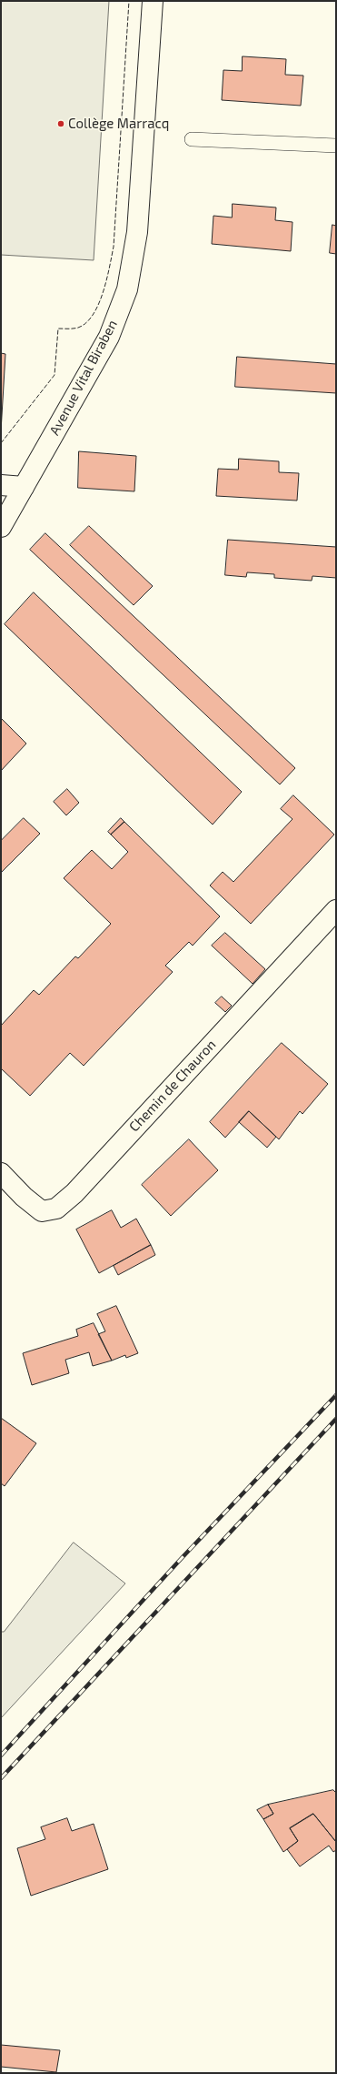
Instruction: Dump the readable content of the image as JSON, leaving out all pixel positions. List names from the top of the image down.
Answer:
{
  "streets": {
    "main road": ["Avenue Vital Biraben", "Chemin de Chauron"]
  },
  "places": ["Collège Marracq"]
}
